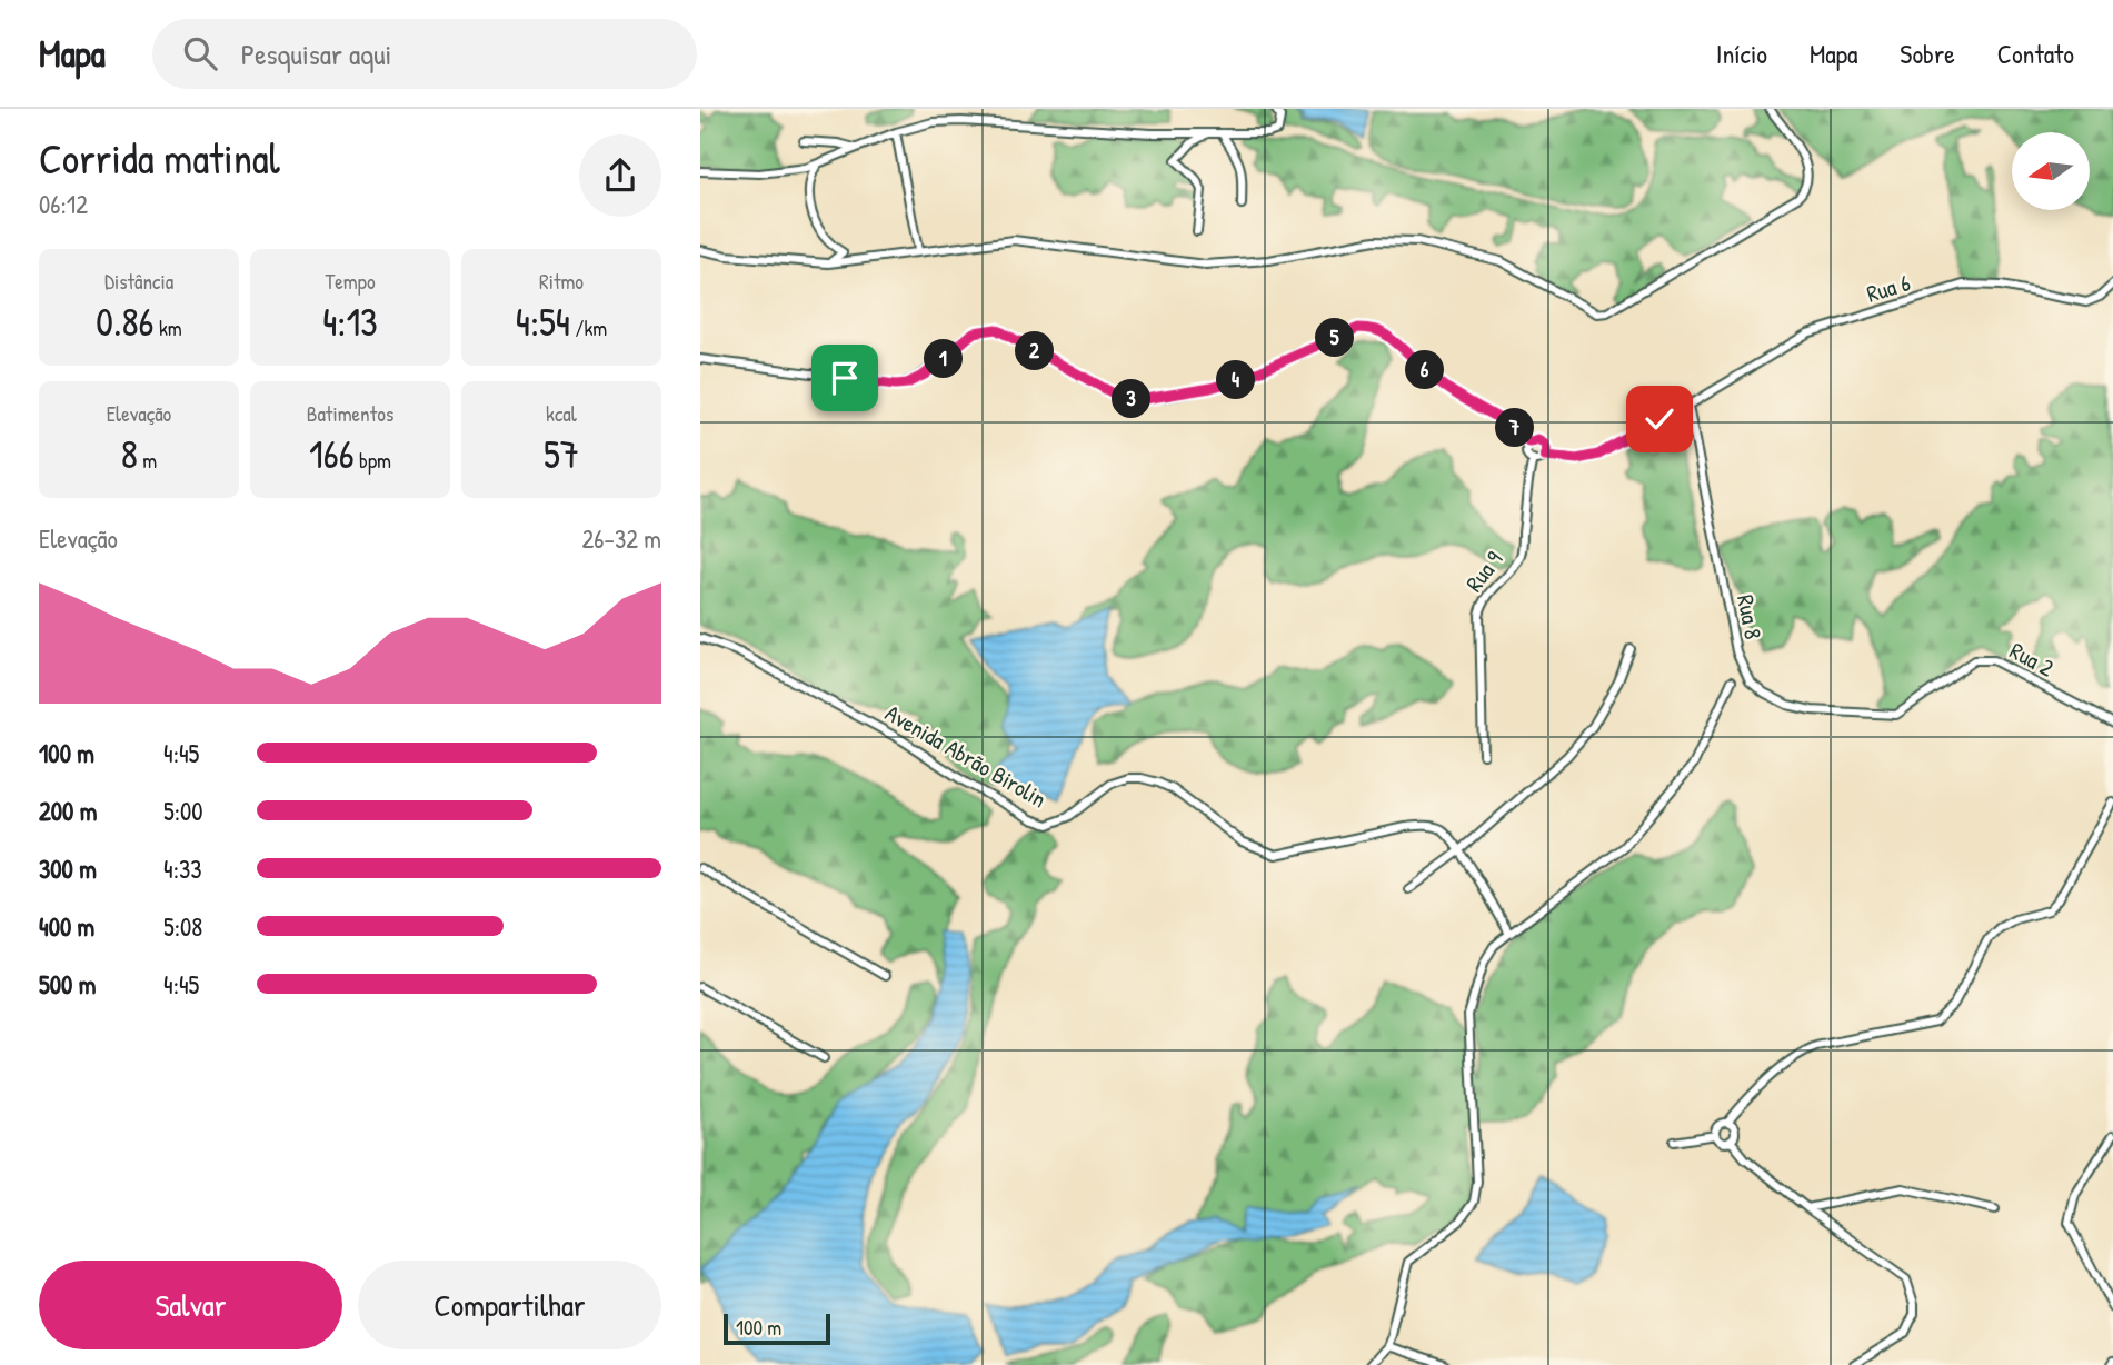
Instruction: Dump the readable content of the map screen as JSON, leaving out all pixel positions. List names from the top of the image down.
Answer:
{
  "streets": {
    "street": [
      "Rua 6",
      "Rua 9",
      "Rua 8",
      "Rua 2",
      "Avenida Abrão Birolin"
    ]
  },
  "crossings": [
    ["Rua 6", "Rua 9"],
    ["Rua 6", "Rua 8"],
    ["Rua 8", "Rua 2"]
  ],
  "scale_bar": "100 m",
  "north": "left",
  "page": {
    "header": "Mapa",
    "search": "Pesquisar aqui",
    "nav": [
      "Início",
      "Mapa",
      "Sobre",
      "Contato"
    ],
    "heading": ["Corrida matinal", "06:12"],
    "stats": [
      ["Distância", "0.86 km"],
      ["Tempo", "4:13"],
      ["Ritmo", "4:54 /km"],
      ["Elevação", "8 m"],
      ["Batimentos", "166 bpm"],
      ["kcal", "57"]
    ],
    "pins": [
      "5",
      "2",
      "1",
      "6",
      "4",
      "3",
      "7"
    ],
    "chart": ["Elevação", "26–32 m"],
    "list": [
      {
        "name": "100 m",
        "note": "4:45"
      },
      {
        "name": "200 m",
        "note": "5:00"
      },
      {
        "name": "300 m",
        "note": "4:33"
      },
      {
        "name": "400 m",
        "note": "5:08"
      },
      {
        "name": "500 m",
        "note": "4:45"
      }
    ],
    "buttons": ["Salvar", "Compartilhar"],
    "scale": "100 m"
  }
}
